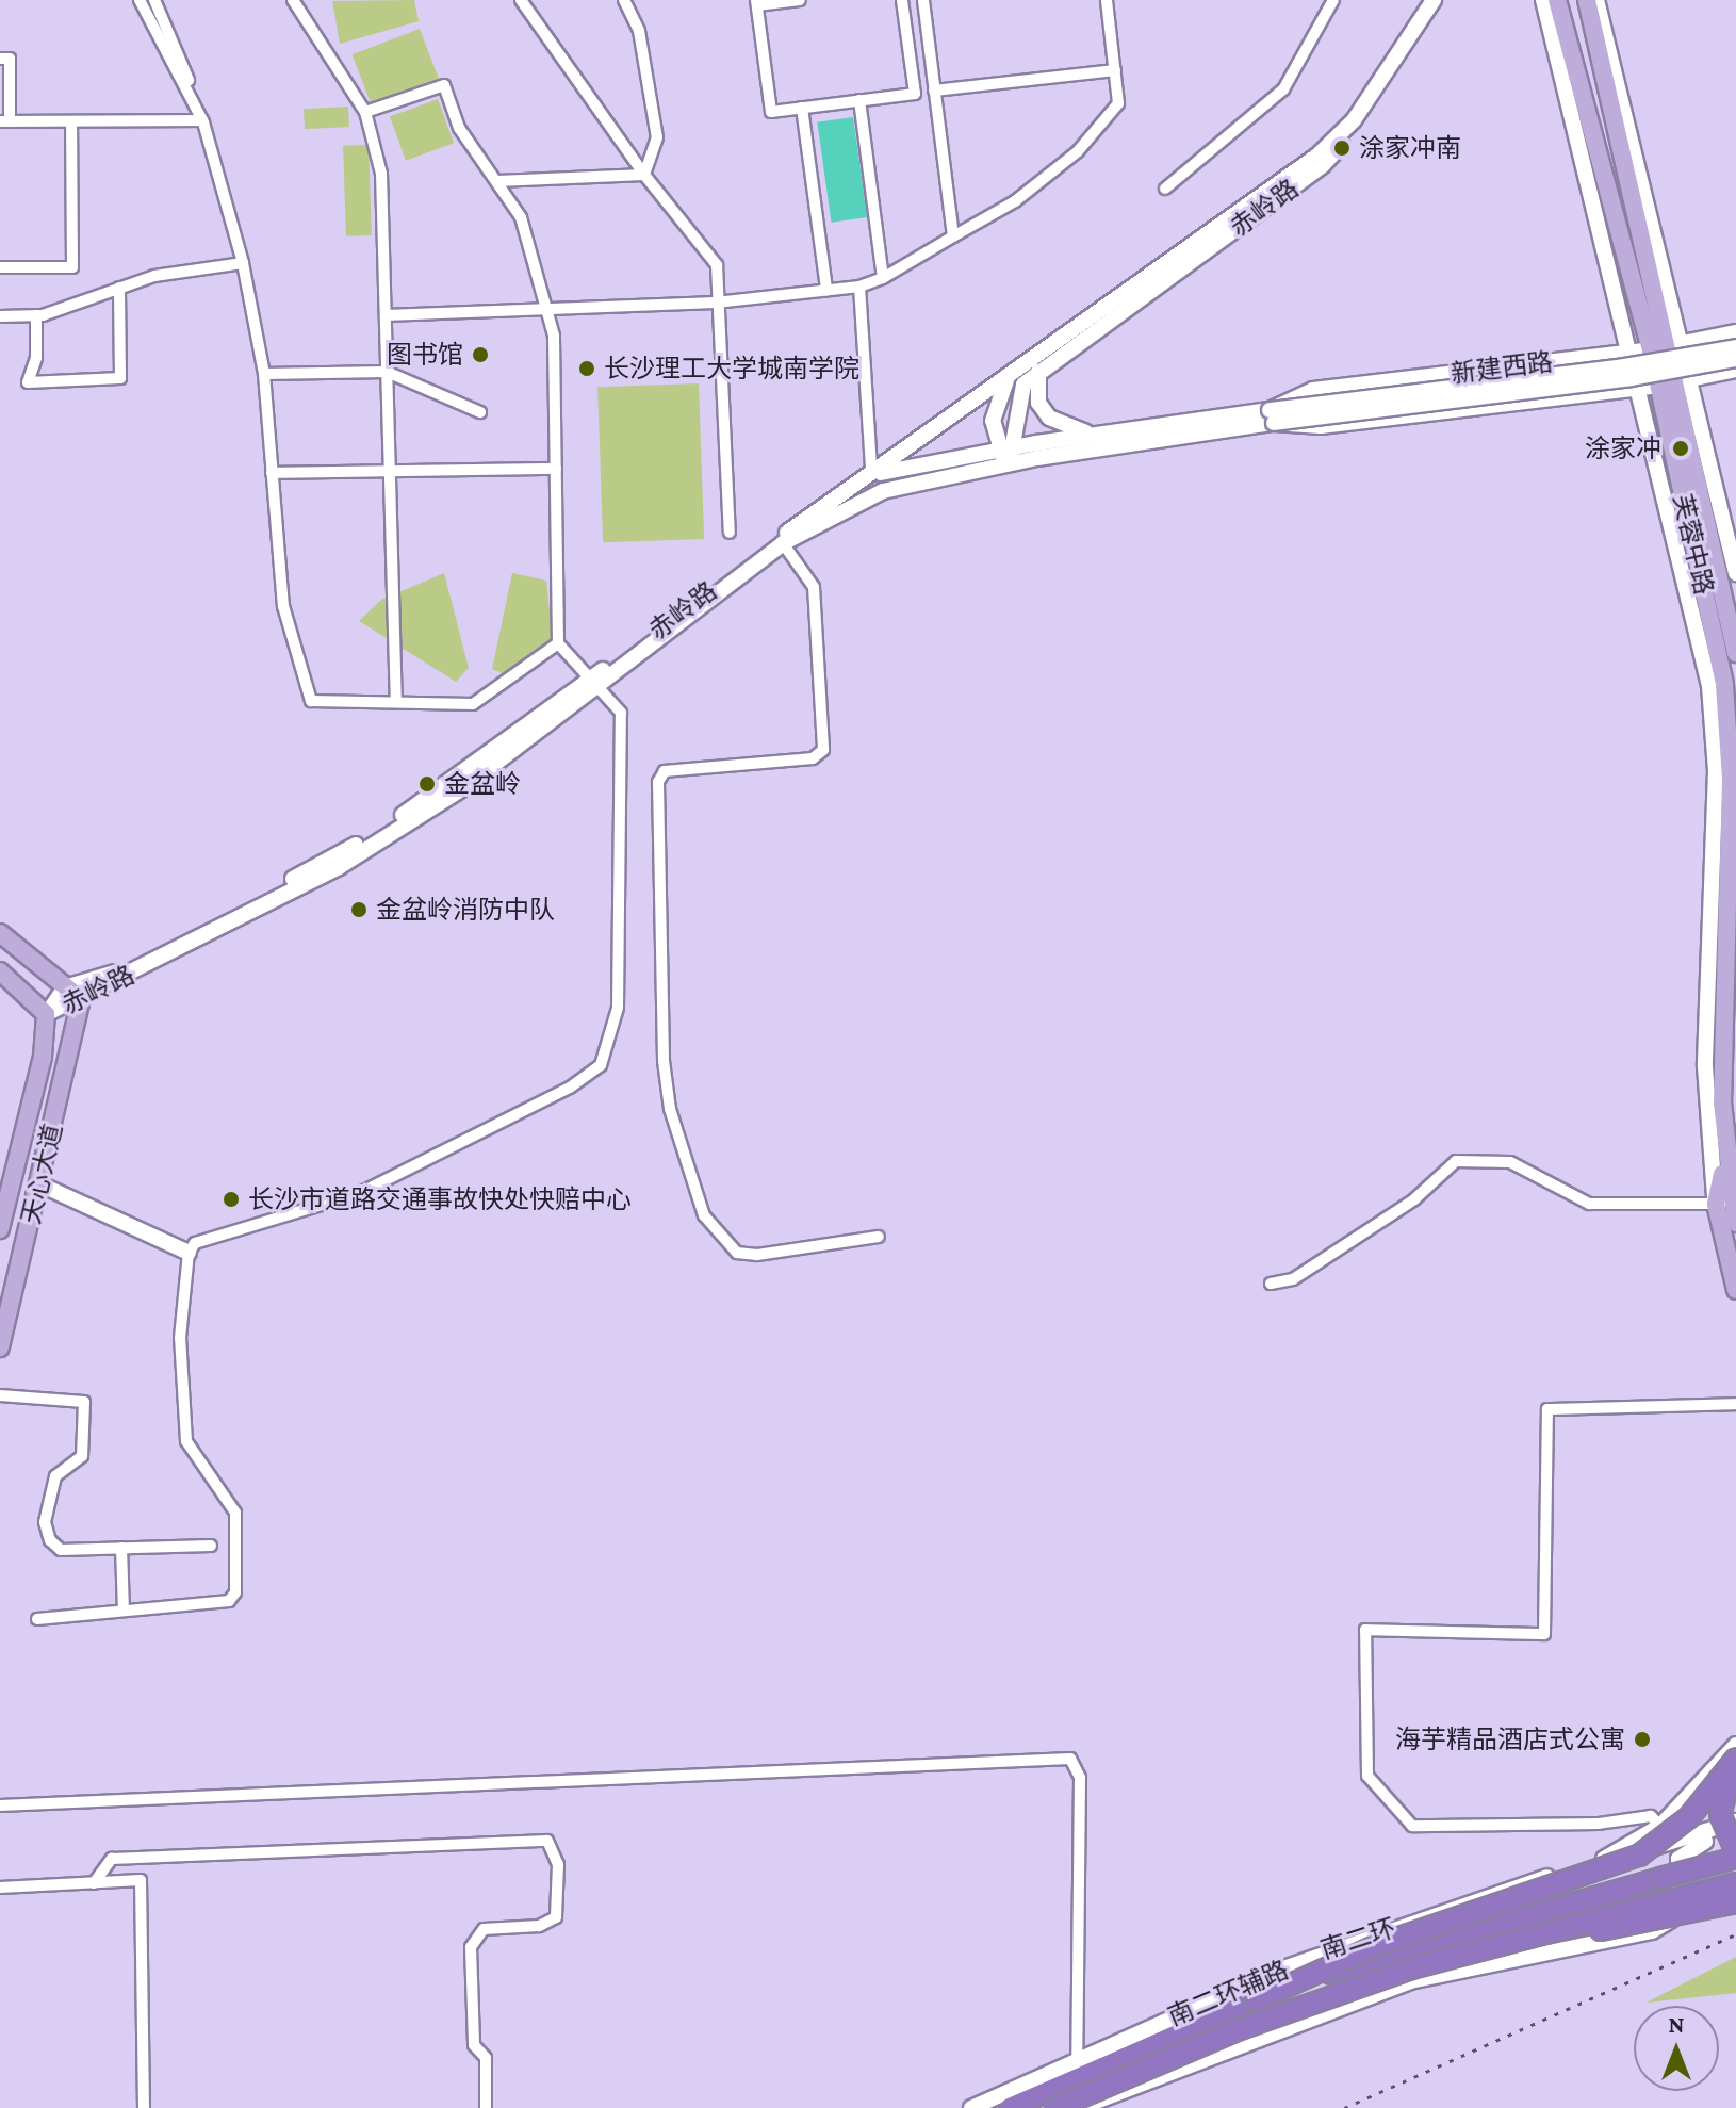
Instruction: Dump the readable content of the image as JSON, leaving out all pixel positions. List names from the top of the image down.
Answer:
{
  "streets": {
    "highway": ["南二环"],
    "main road": [
      "赤岭路",
      "新建西路",
      "芙蓉中路",
      "天心大道",
      "南二环辅路"
    ]
  },
  "crossings": [
    ["赤岭路", "新建西路"],
    ["赤岭路", "天心大道"],
    ["新建西路", "芙蓉中路"]
  ],
  "places": [
    "涂家冲南",
    "图书馆",
    "长沙理工大学城南学院",
    "涂家冲",
    "金盆岭",
    "金盆岭消防中队",
    "长沙市道路交通事故快处快赔中心",
    "海芋精品酒店式公寓"
  ],
  "north": "top"
}
